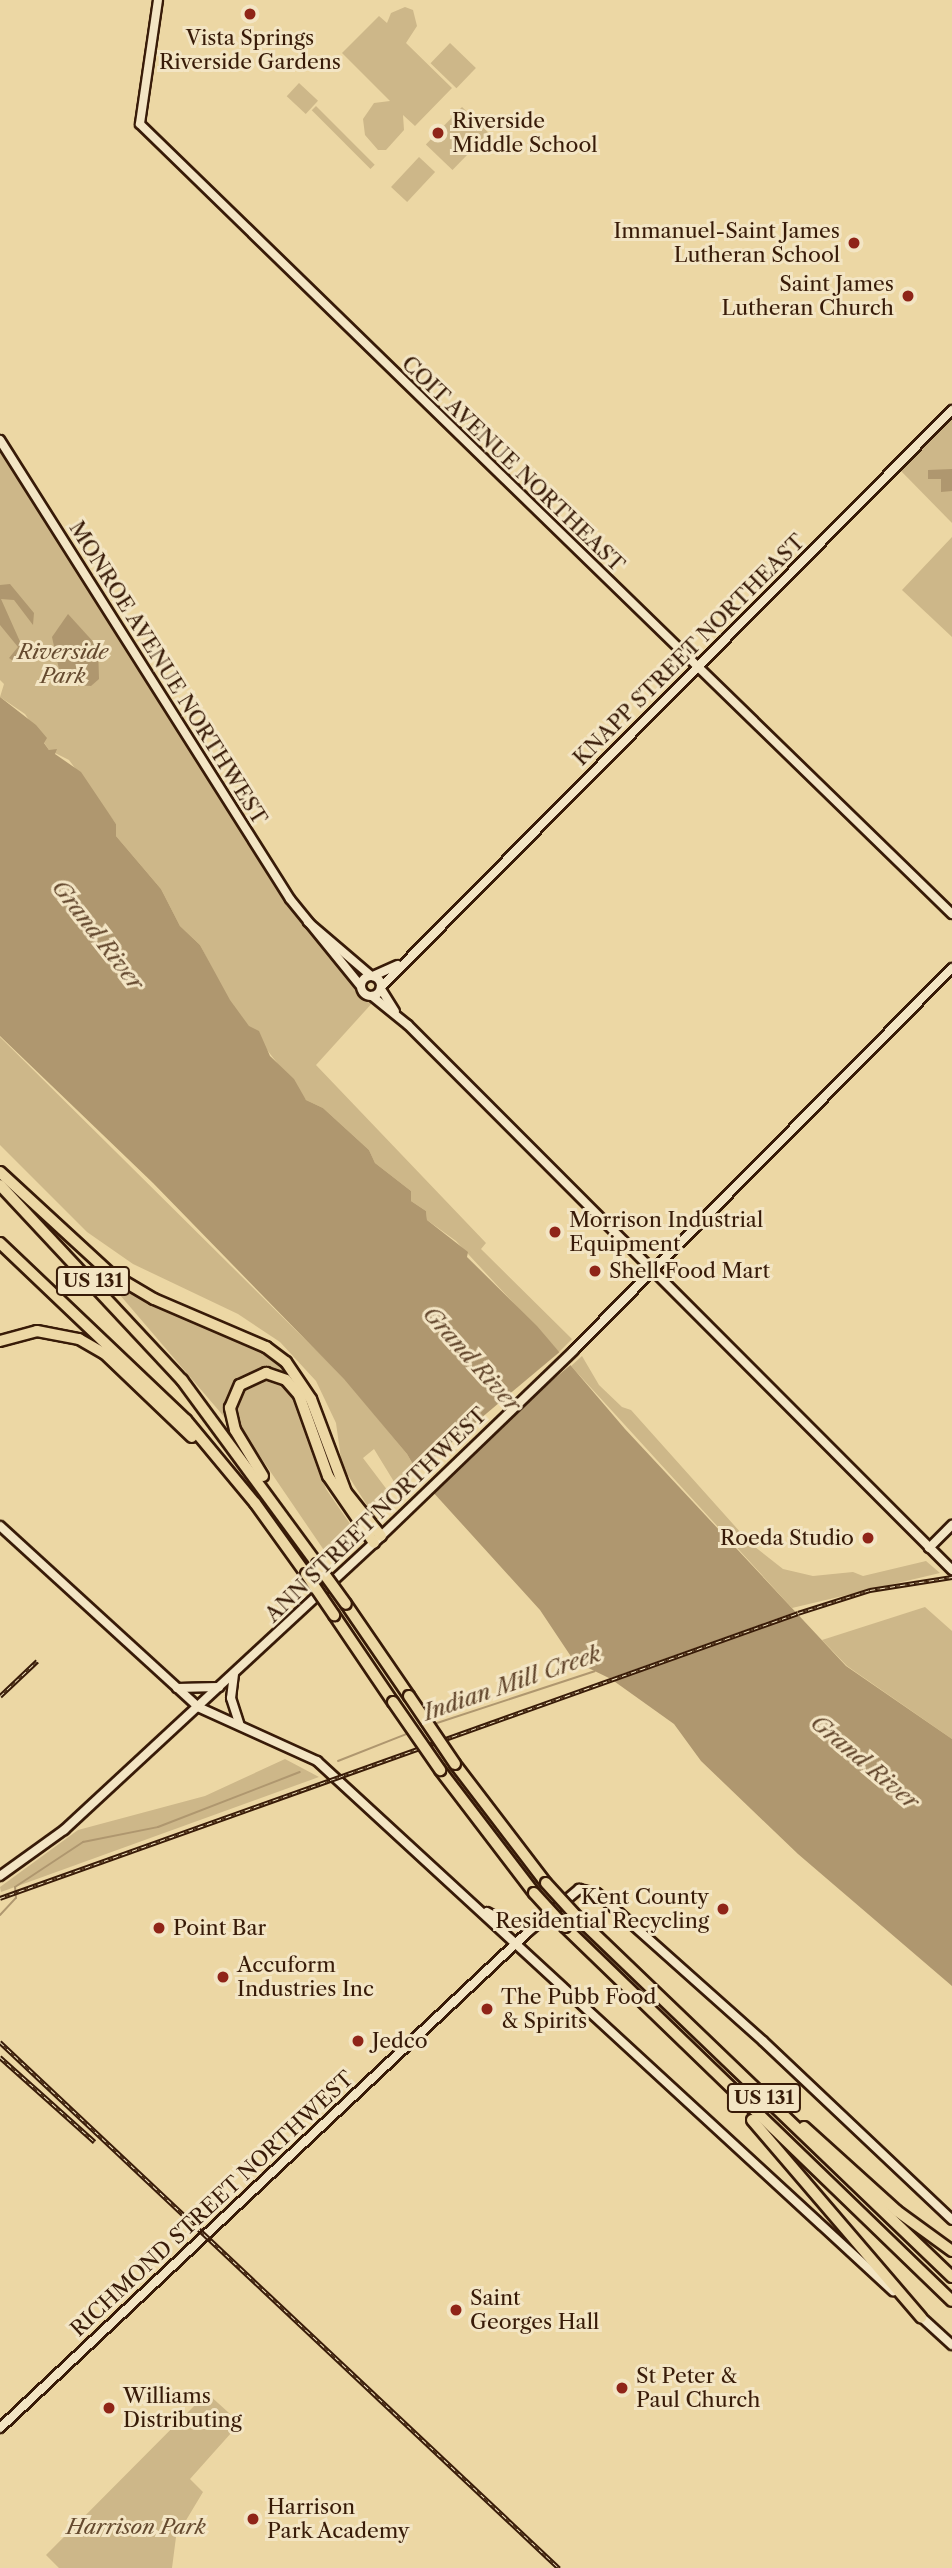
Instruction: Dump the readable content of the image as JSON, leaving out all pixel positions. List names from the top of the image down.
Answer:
{
  "streets": {
    "highway": ["US 131"],
    "street": [
      "COIT AVENUE NORTHEAST",
      "KNAPP STREET NORTHEAST",
      "MONROE AVENUE NORTHWEST",
      "ANN STREET NORTHWEST",
      "RICHMOND STREET NORTHWEST"
    ]
  },
  "crossings": [
    ["COIT AVENUE NORTHEAST", "KNAPP STREET NORTHEAST"]
  ],
  "water": ["Grand River", "Indian Mill Creek"],
  "parks": ["Riverside Park", "Harrison Park"],
  "places": [
    "Vista Springs Riverside Gardens",
    "Riverside Middle School",
    "Immanuel-Saint James Lutheran School",
    "Saint James Lutheran Church",
    "Morrison Industrial Equipment",
    "Shell Food Mart",
    "Roeda Studio",
    "Kent County Residential Recycling",
    "Point Bar",
    "Accuform Industries Inc",
    "The Pubb Food & Spirits",
    "Jedco",
    "Saint Georges Hall",
    "St Peter & Paul Church",
    "Williams Distributing",
    "Harrison Park Academy"
  ]
}
